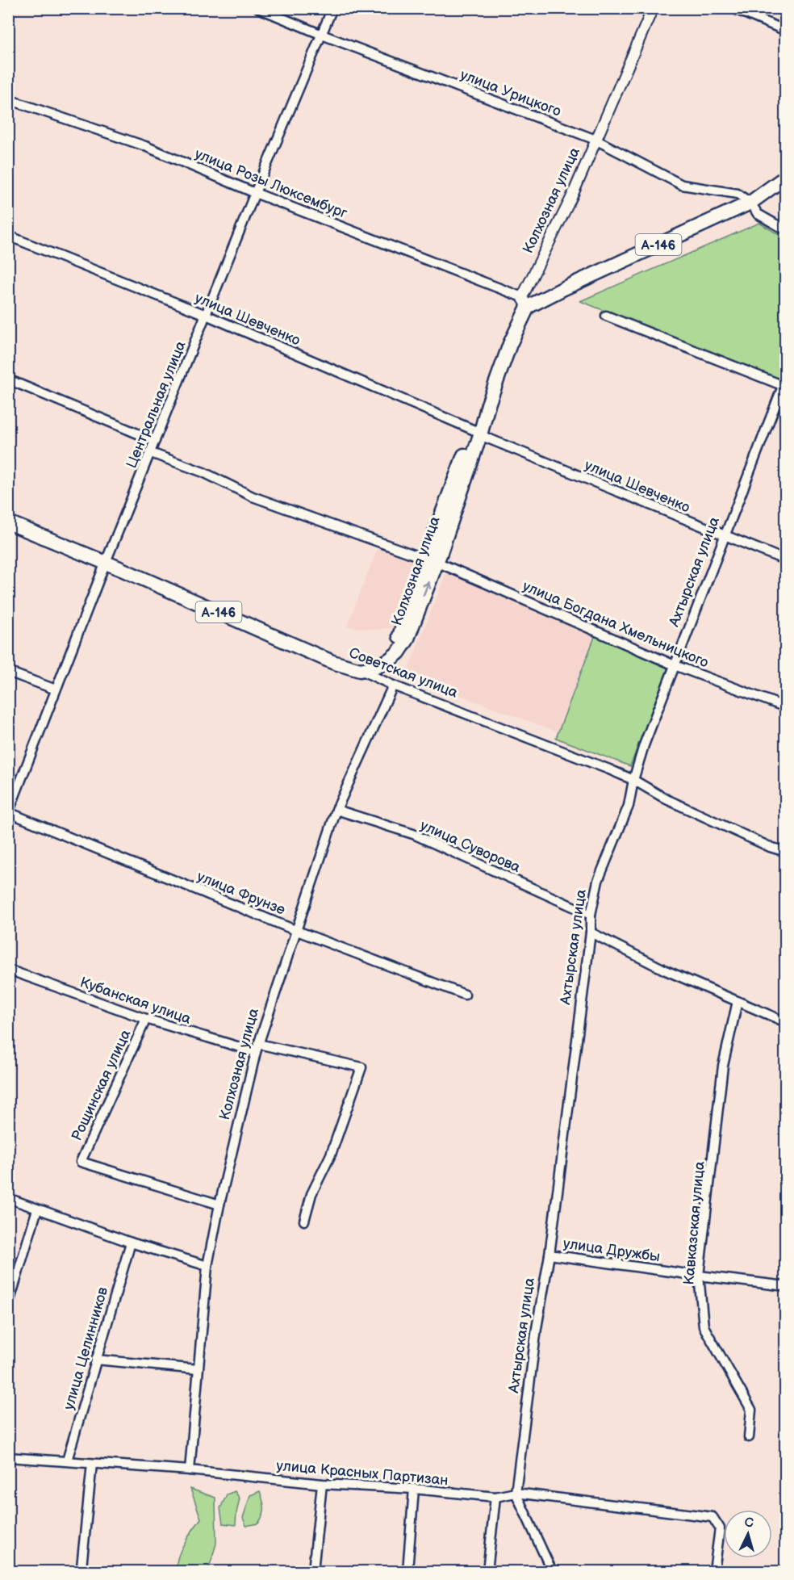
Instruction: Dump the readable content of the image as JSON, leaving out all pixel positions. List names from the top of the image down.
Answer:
{
  "streets": {
    "highway": ["Колхозная улица", "А-146", "Советская улица"],
    "street": [
      "улица Урицкого",
      "улица Розы Люксембург",
      "улица Шевченко",
      "Центральная улица",
      "Ахтырская улица",
      "улица Богдана Хмельницкого",
      "улица Суворова",
      "улица Фрунзе",
      "Кубанская улица",
      "Рощинская улица",
      "Кавказская улица",
      "улица Дружбы",
      "улица Целинников",
      "улица Красных Партизан"
    ]
  },
  "crossings": [
    ["улица Урицкого", "Колхозная улица"],
    ["улица Урицкого", "А-146"],
    ["улица Урицкого", "Центральная улица"],
    ["улица Розы Люксембург", "Колхозная улица"],
    ["улица Розы Люксембург", "А-146"],
    ["улица Розы Люксембург", "Центральная улица"],
    ["Колхозная улица", "А-146"],
    ["Колхозная улица", "улица Шевченко"],
    ["Колхозная улица", "улица Богдана Хмельницкого"],
    ["Колхозная улица", "Советская улица"],
    ["Колхозная улица", "улица Суворова"],
    ["Колхозная улица", "улица Фрунзе"],
    ["Колхозная улица", "Кубанская улица"],
    ["Колхозная улица", "Рощинская улица"],
    ["Колхозная улица", "улица Красных Партизан"],
    ["улица Шевченко", "Центральная улица"],
    ["улица Шевченко", "Ахтырская улица"],
    ["Центральная улица", "улица Богдана Хмельницкого"],
    ["Центральная улица", "Советская улица"],
    ["Центральная улица", "улица Фрунзе"],
    ["Ахтырская улица", "улица Богдана Хмельницкого"],
    ["Ахтырская улица", "Советская улица"],
    ["Ахтырская улица", "улица Суворова"],
    ["Ахтырская улица", "улица Дружбы"],
    ["Ахтырская улица", "улица Красных Партизан"],
    ["Кубанская улица", "Рощинская улица"],
    ["Кавказская улица", "улица Дружбы"],
    ["улица Целинников", "улица Красных Партизан"]
  ],
  "north": "top"
}
